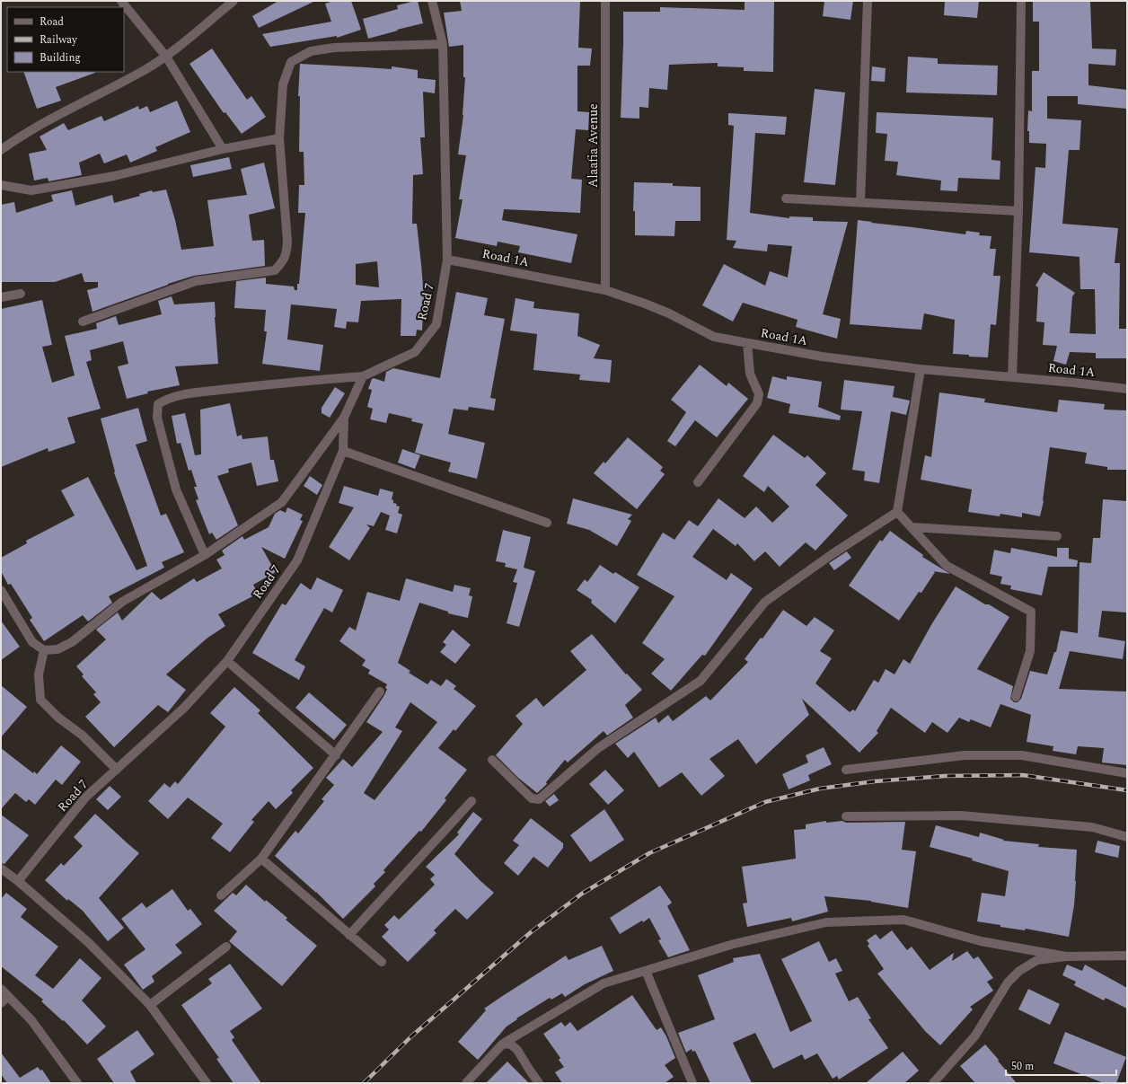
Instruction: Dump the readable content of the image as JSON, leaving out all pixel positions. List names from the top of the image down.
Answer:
{
  "streets": {
    "street": ["Alaafia Avenue", "Road 1A", "Road 7"]
  },
  "crossings": [
    ["Alaafia Avenue", "Road 1A"],
    ["Road 1A", "Road 7"]
  ],
  "legend": ["Road", "Railway", "Building"],
  "scale_bar": "50 m"
}
